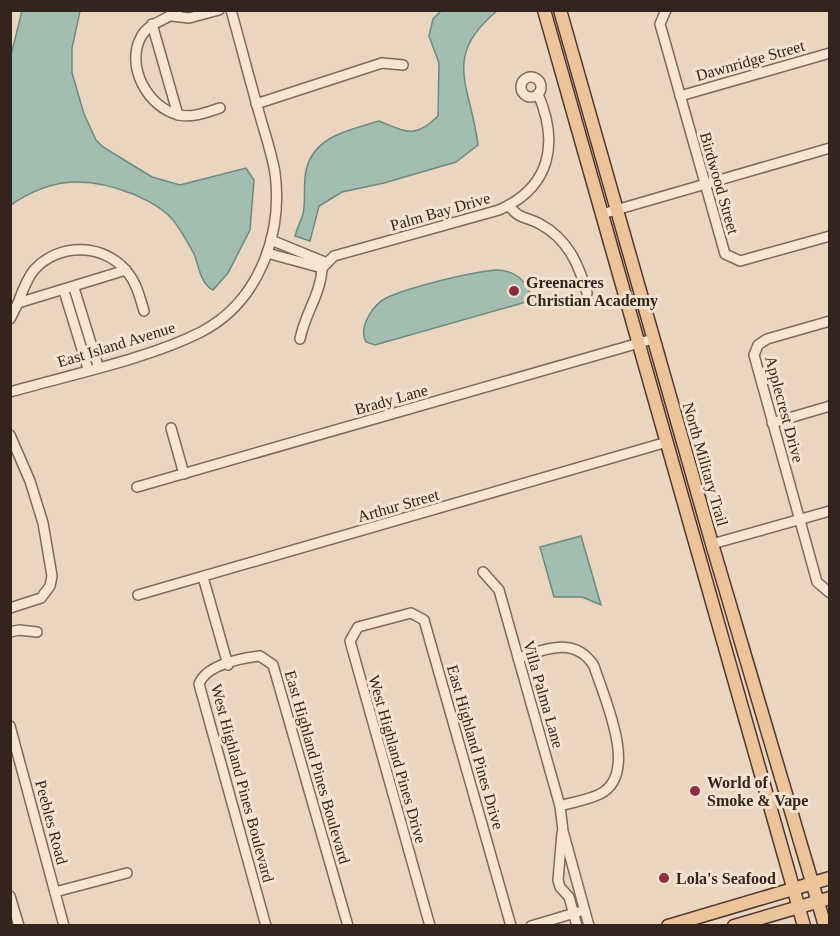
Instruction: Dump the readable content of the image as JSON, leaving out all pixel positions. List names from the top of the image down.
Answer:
{
  "streets": {
    "main road": ["North Military Trail"],
    "street": [
      "Dawnridge Street",
      "Birdwood Street",
      "Palm Bay Drive",
      "East Island Avenue",
      "Brady Lane",
      "Applecrest Drive",
      "Arthur Street",
      "Villa Palma Lane",
      "East Highland Pines Drive",
      "West Highland Pines Drive",
      "East Highland Pines Boulevard",
      "West Highland Pines Boulevard",
      "Peebles Road"
    ]
  },
  "crossings": [
    ["Dawnridge Street", "Birdwood Street"],
    ["Brady Lane", "North Military Trail"],
    ["North Military Trail", "Arthur Street"],
    ["East Highland Pines Drive", "West Highland Pines Drive"],
    ["East Highland Pines Boulevard", "West Highland Pines Boulevard"]
  ],
  "places": ["Greenacres Christian Academy", "World of Smoke & Vape", "Lola's Seafood"]
}
